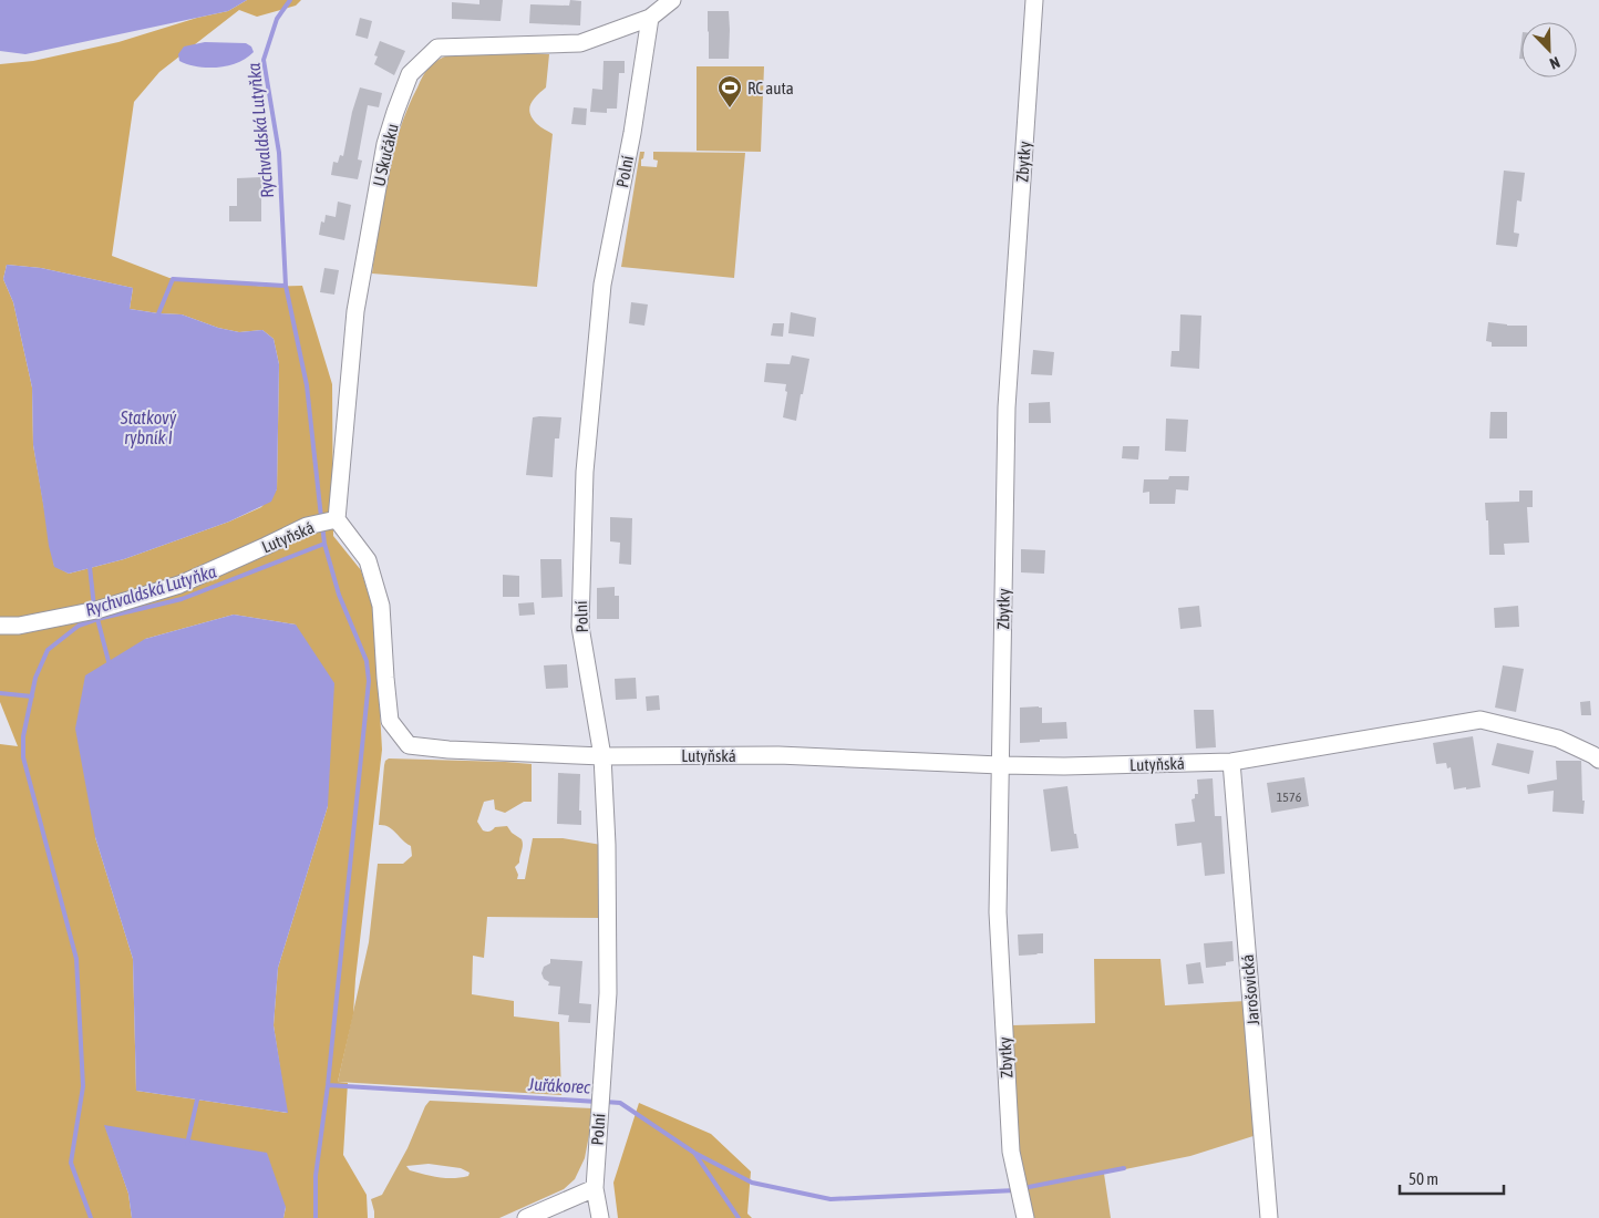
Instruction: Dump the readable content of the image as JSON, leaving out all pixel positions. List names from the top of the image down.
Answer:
{
  "streets": {
    "street": [
      "U Skučáku",
      "Zbytky",
      "Polní",
      "Lutyňská",
      "Jarošovická"
    ]
  },
  "crossings": [
    ["U Skučáku", "Polní"],
    ["U Skučáku", "Lutyňská"],
    ["Zbytky", "Lutyňská"],
    ["Polní", "Lutyňská"],
    ["Lutyňská", "Jarošovická"]
  ],
  "water": ["Rychvaldská Lutyňka", "Statkový rybník I", "Juřákorec"],
  "places": {
    "sports": ["RC auta"]
  },
  "house_numbers": ["1576"],
  "scale_bar": "50 m",
  "north": "bottom right"
}
